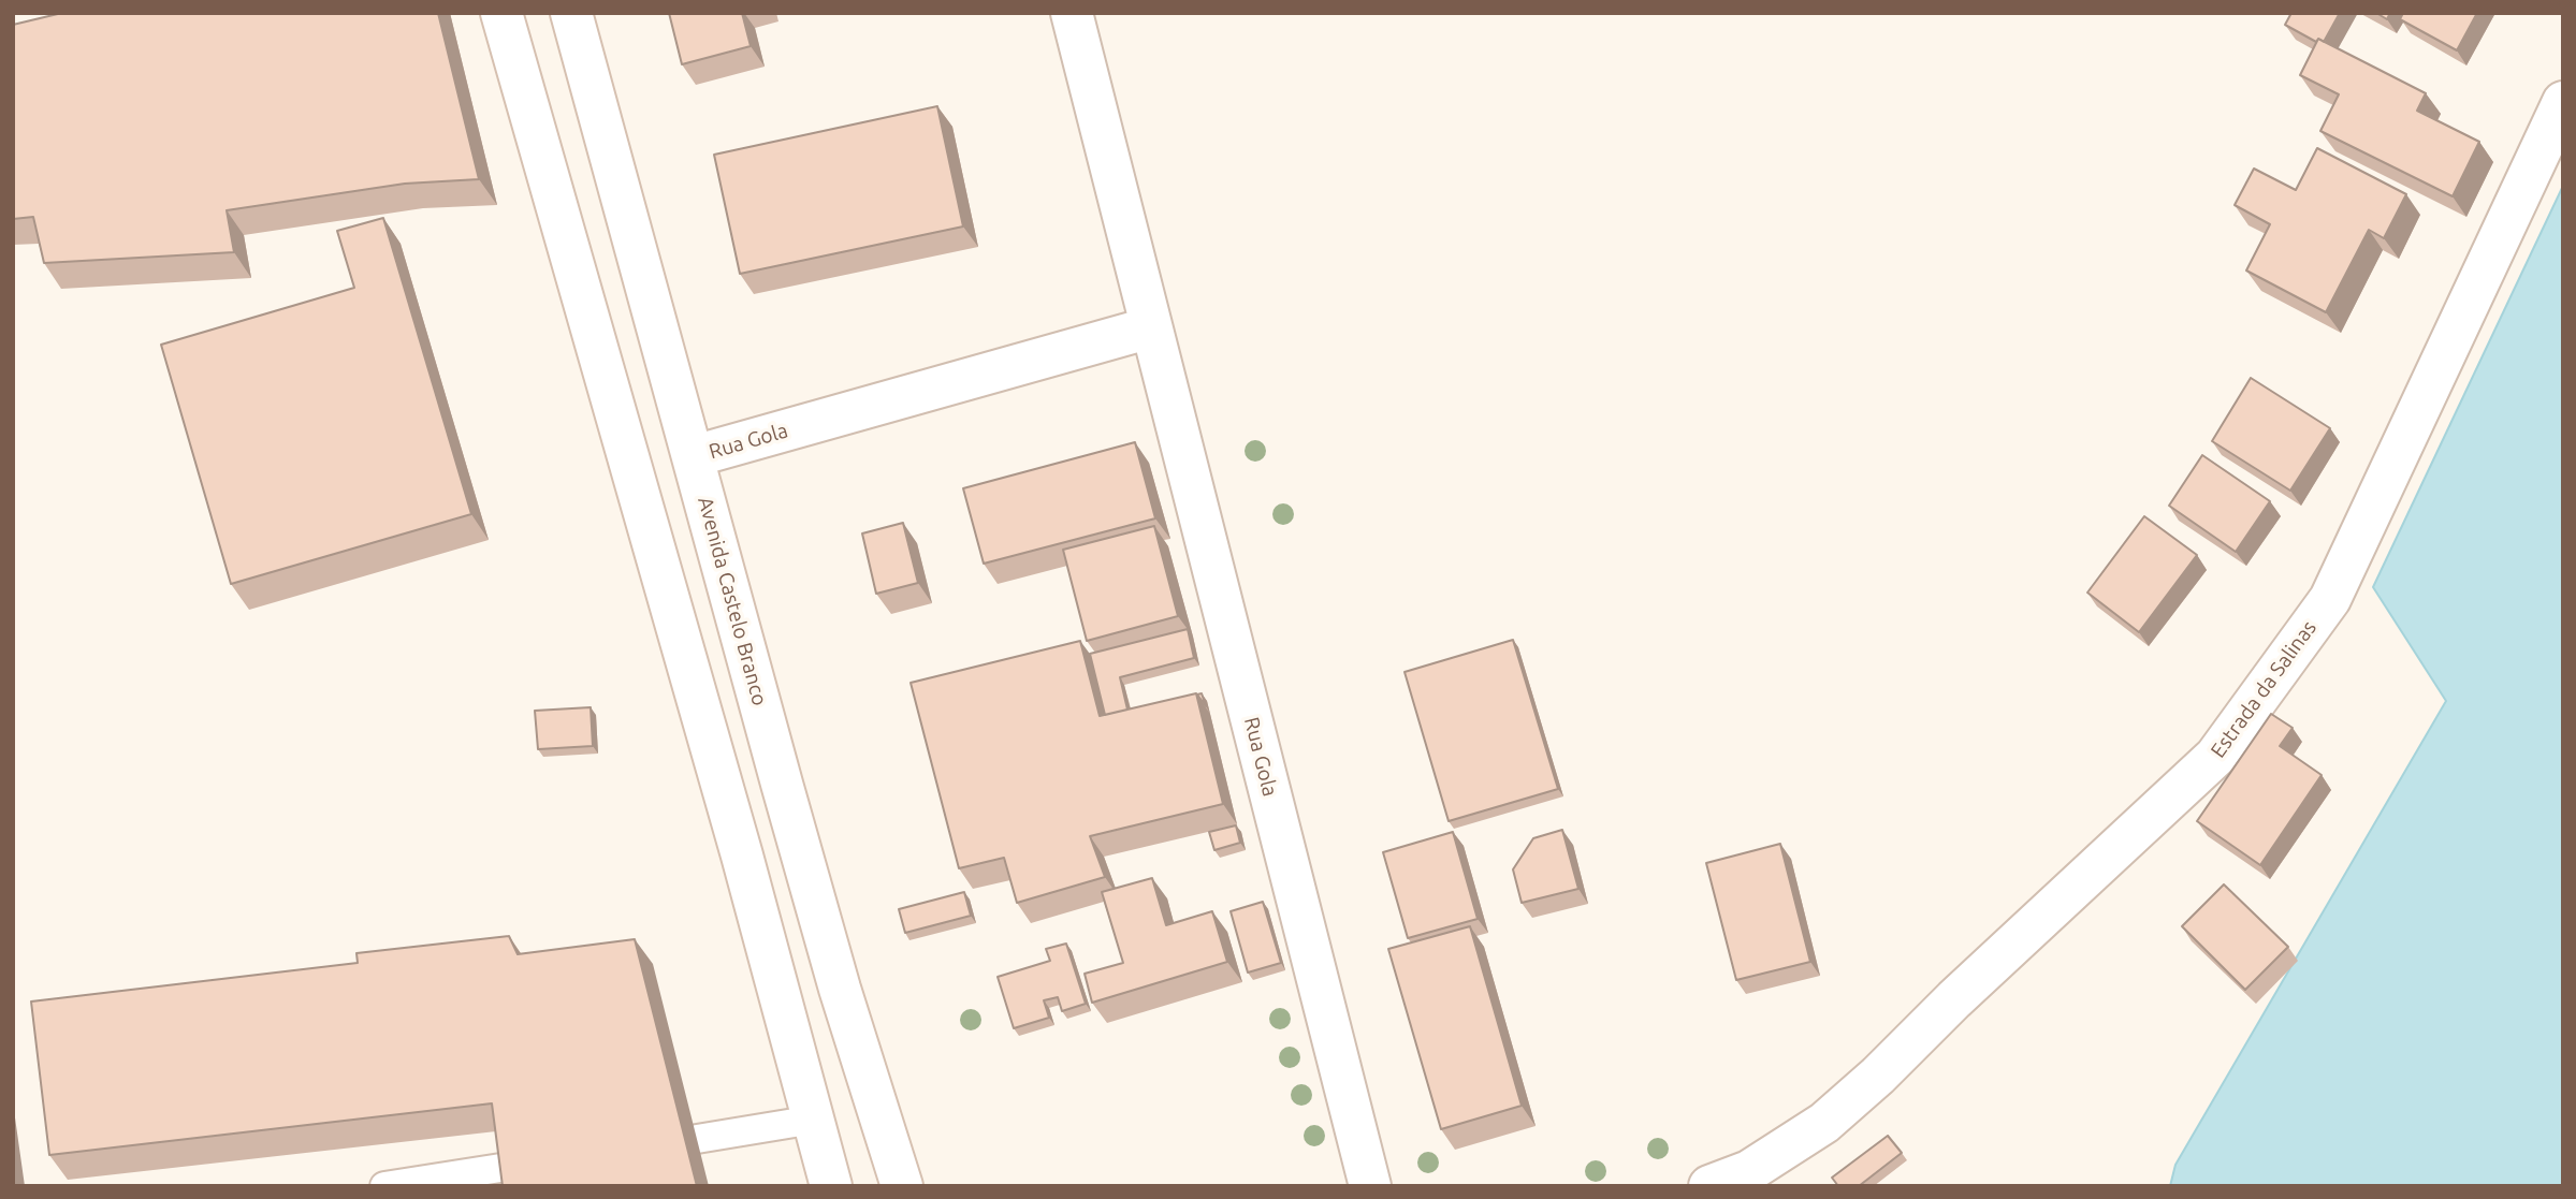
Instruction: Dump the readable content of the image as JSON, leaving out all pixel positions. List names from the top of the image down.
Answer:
{
  "streets": {
    "street": ["Rua Gola", "Avenida Castelo Branco", "Estrada da Salinas"]
  },
  "crossings": [
    ["Rua Gola", "Avenida Castelo Branco"]
  ]
}
